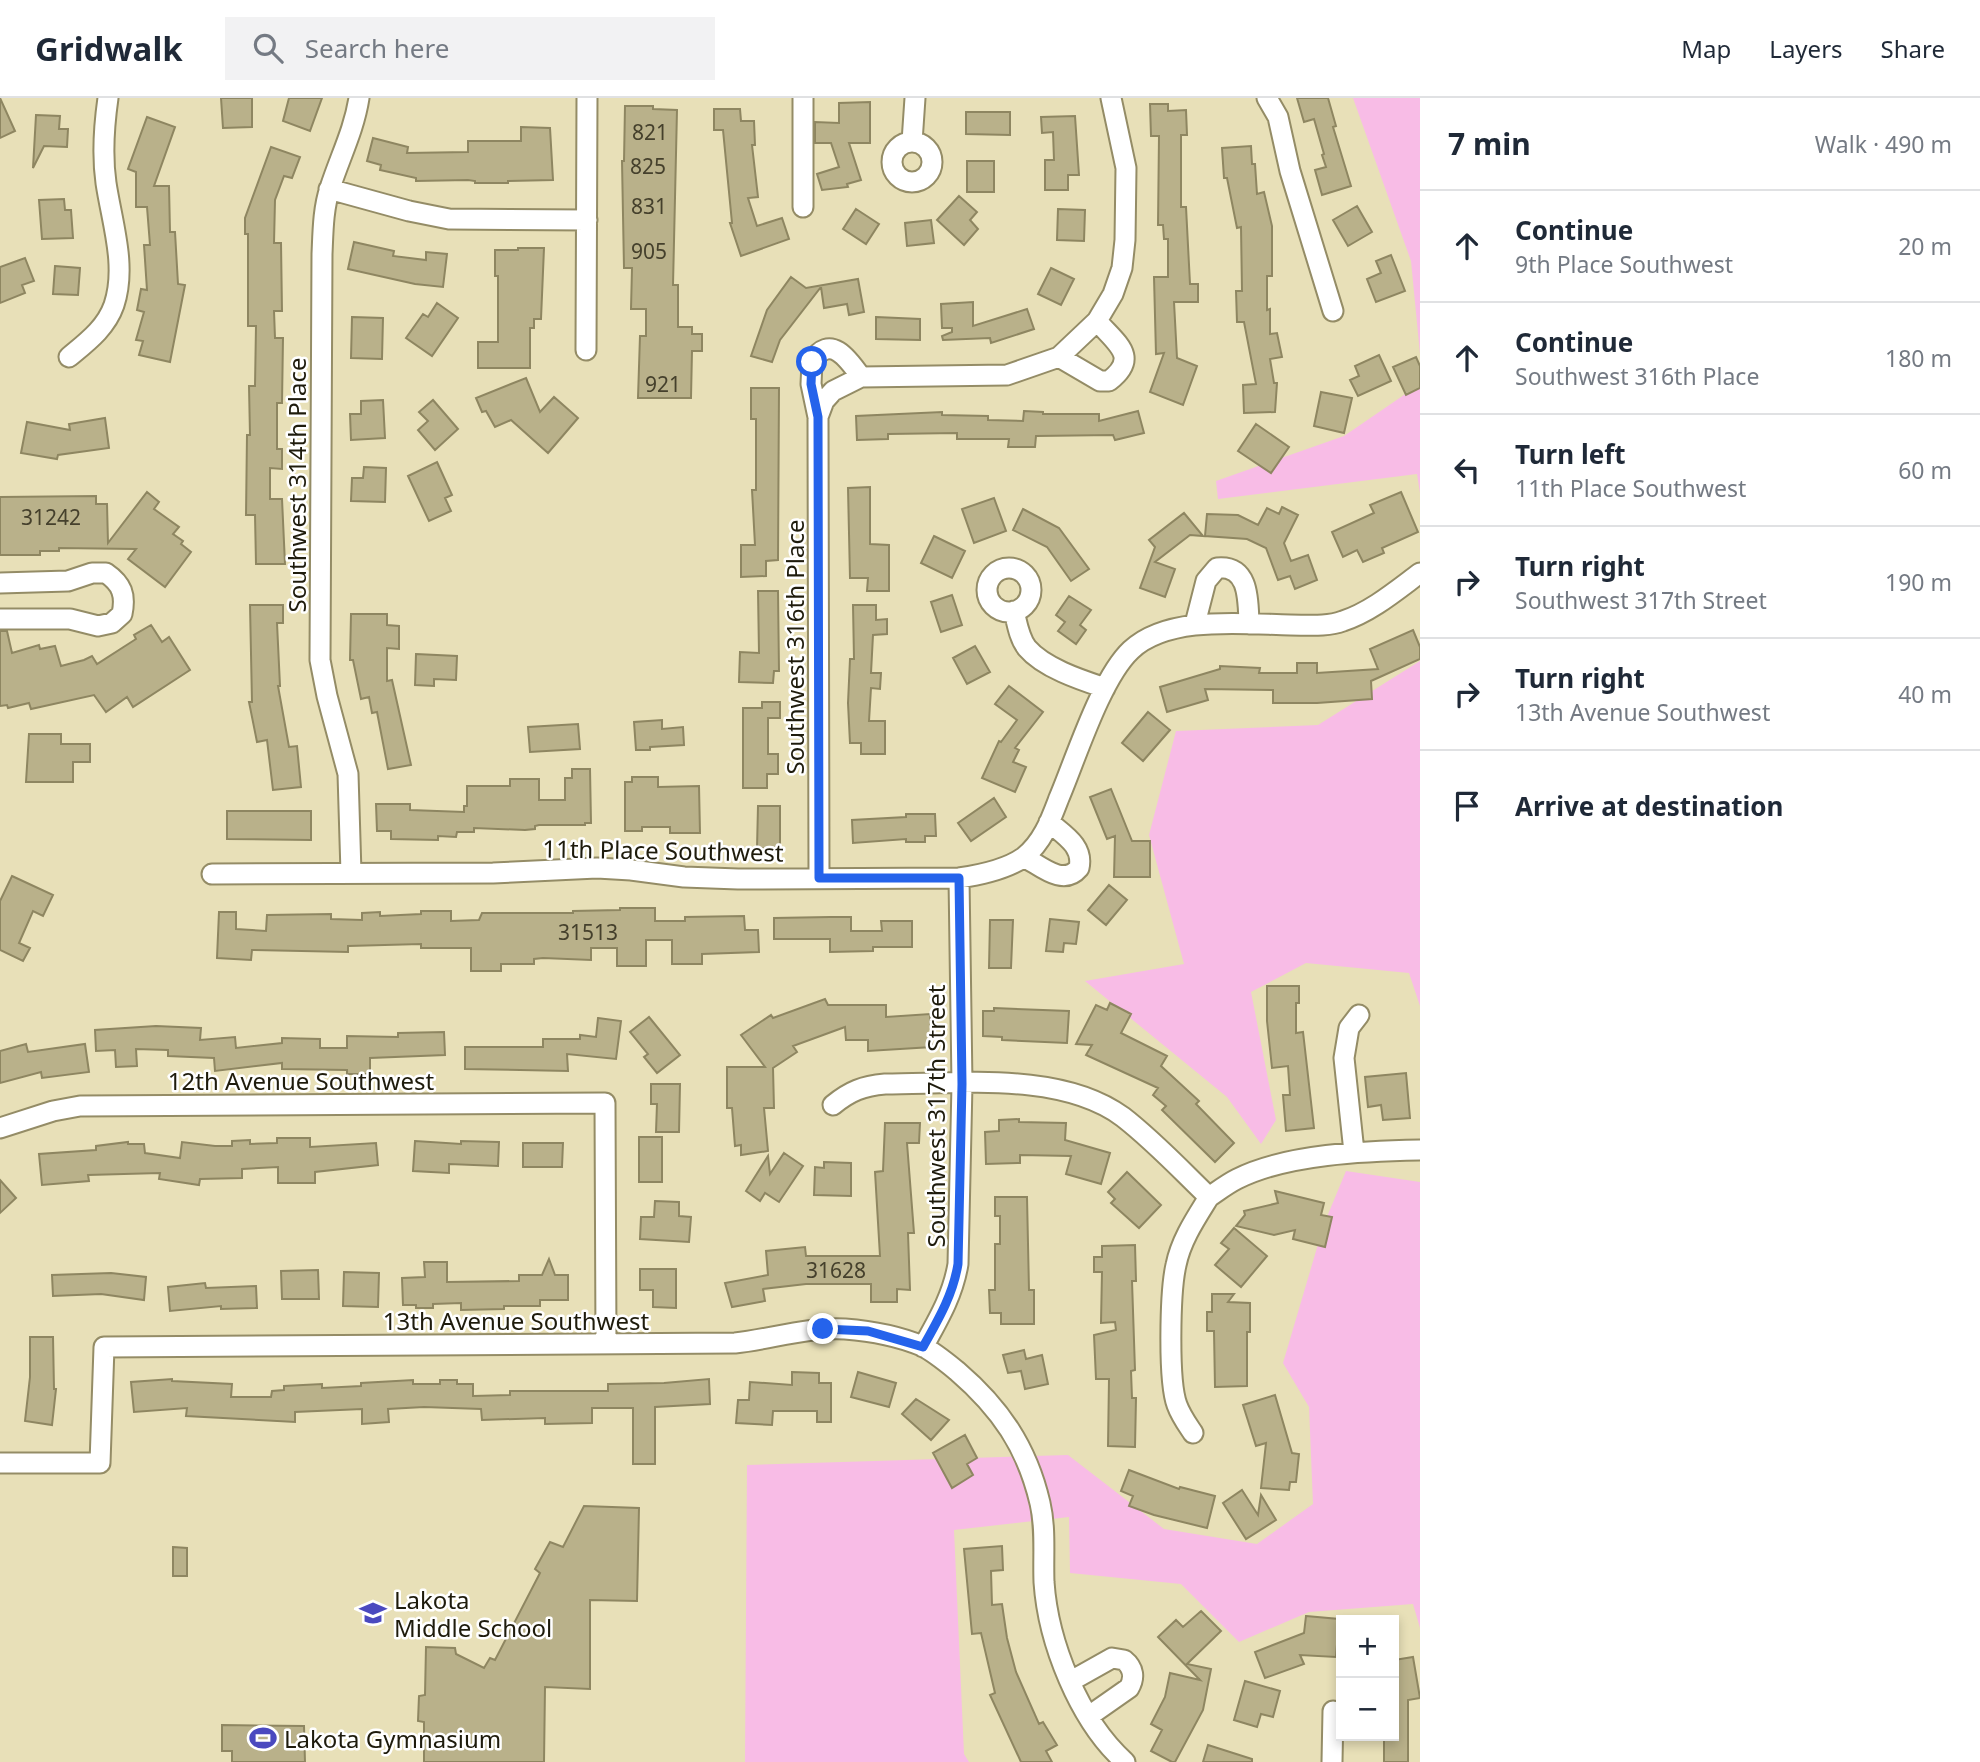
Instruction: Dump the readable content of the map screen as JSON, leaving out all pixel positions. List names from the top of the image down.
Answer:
{
  "streets": {
    "street": [
      "Southwest 314th Place",
      "Southwest 316th Place",
      "11th Place Southwest",
      "12th Avenue Southwest",
      "Southwest 317th Street",
      "13th Avenue Southwest"
    ]
  },
  "crossings": [
    ["Southwest 314th Place", "11th Place Southwest"],
    ["Southwest 316th Place", "11th Place Southwest"],
    ["11th Place Southwest", "Southwest 317th Street"],
    ["12th Avenue Southwest", "13th Avenue Southwest"],
    ["Southwest 317th Street", "13th Avenue Southwest"]
  ],
  "places": {
    "school or university": ["Lakota Middle School"],
    "sports": ["Lakota Gymnasium"]
  },
  "house_numbers": [
    "821",
    "825",
    "831",
    "905",
    "921",
    "31242",
    "31513",
    "31628"
  ],
  "page": {
    "header": "Gridwalk",
    "search": "Search here",
    "nav": ["Map", "Layers", "Share"],
    "heading": ["7 min", "Walk · 490 m"],
    "list": [
      ["Continue", "9th Place Southwest", "20 m"],
      ["Continue", "Southwest 316th Place", "180 m"],
      ["Turn left", "11th Place Southwest", "60 m"],
      ["Turn right", "Southwest 317th Street", "190 m"],
      ["Turn right", "13th Avenue Southwest", "40 m"],
      "Arrive at destination"
    ],
    "map_buttons": ["+", "−"]
  }
}
